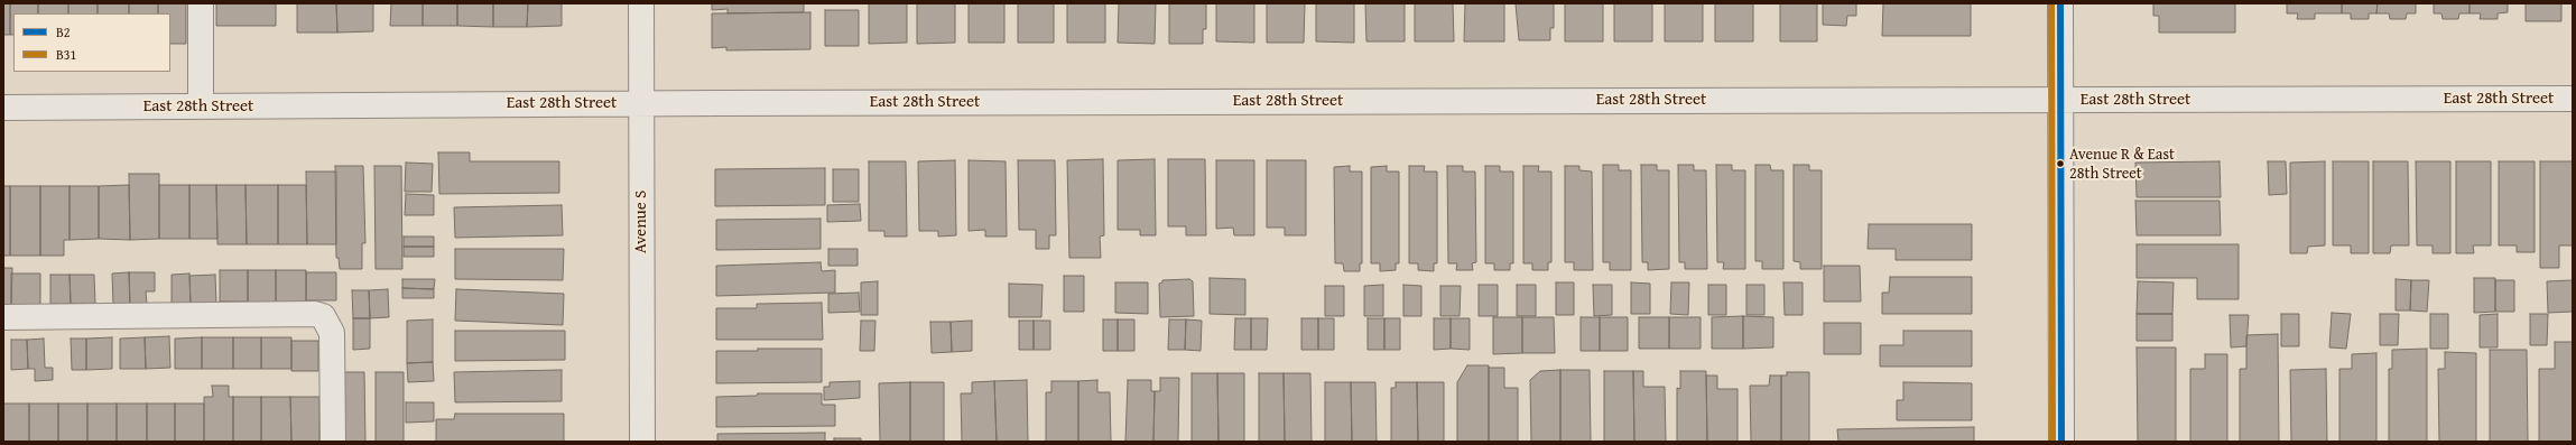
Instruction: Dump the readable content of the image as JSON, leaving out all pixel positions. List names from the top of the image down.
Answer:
{
  "streets": {
    "street": ["East 28th Street", "Avenue S"]
  },
  "crossings": [
    ["East 28th Street", "Avenue S"]
  ],
  "places": ["Avenue R & East 28th Street"],
  "lines": ["transit line B2", "transit line B31"],
  "legend": ["B2", "B31"]
}
